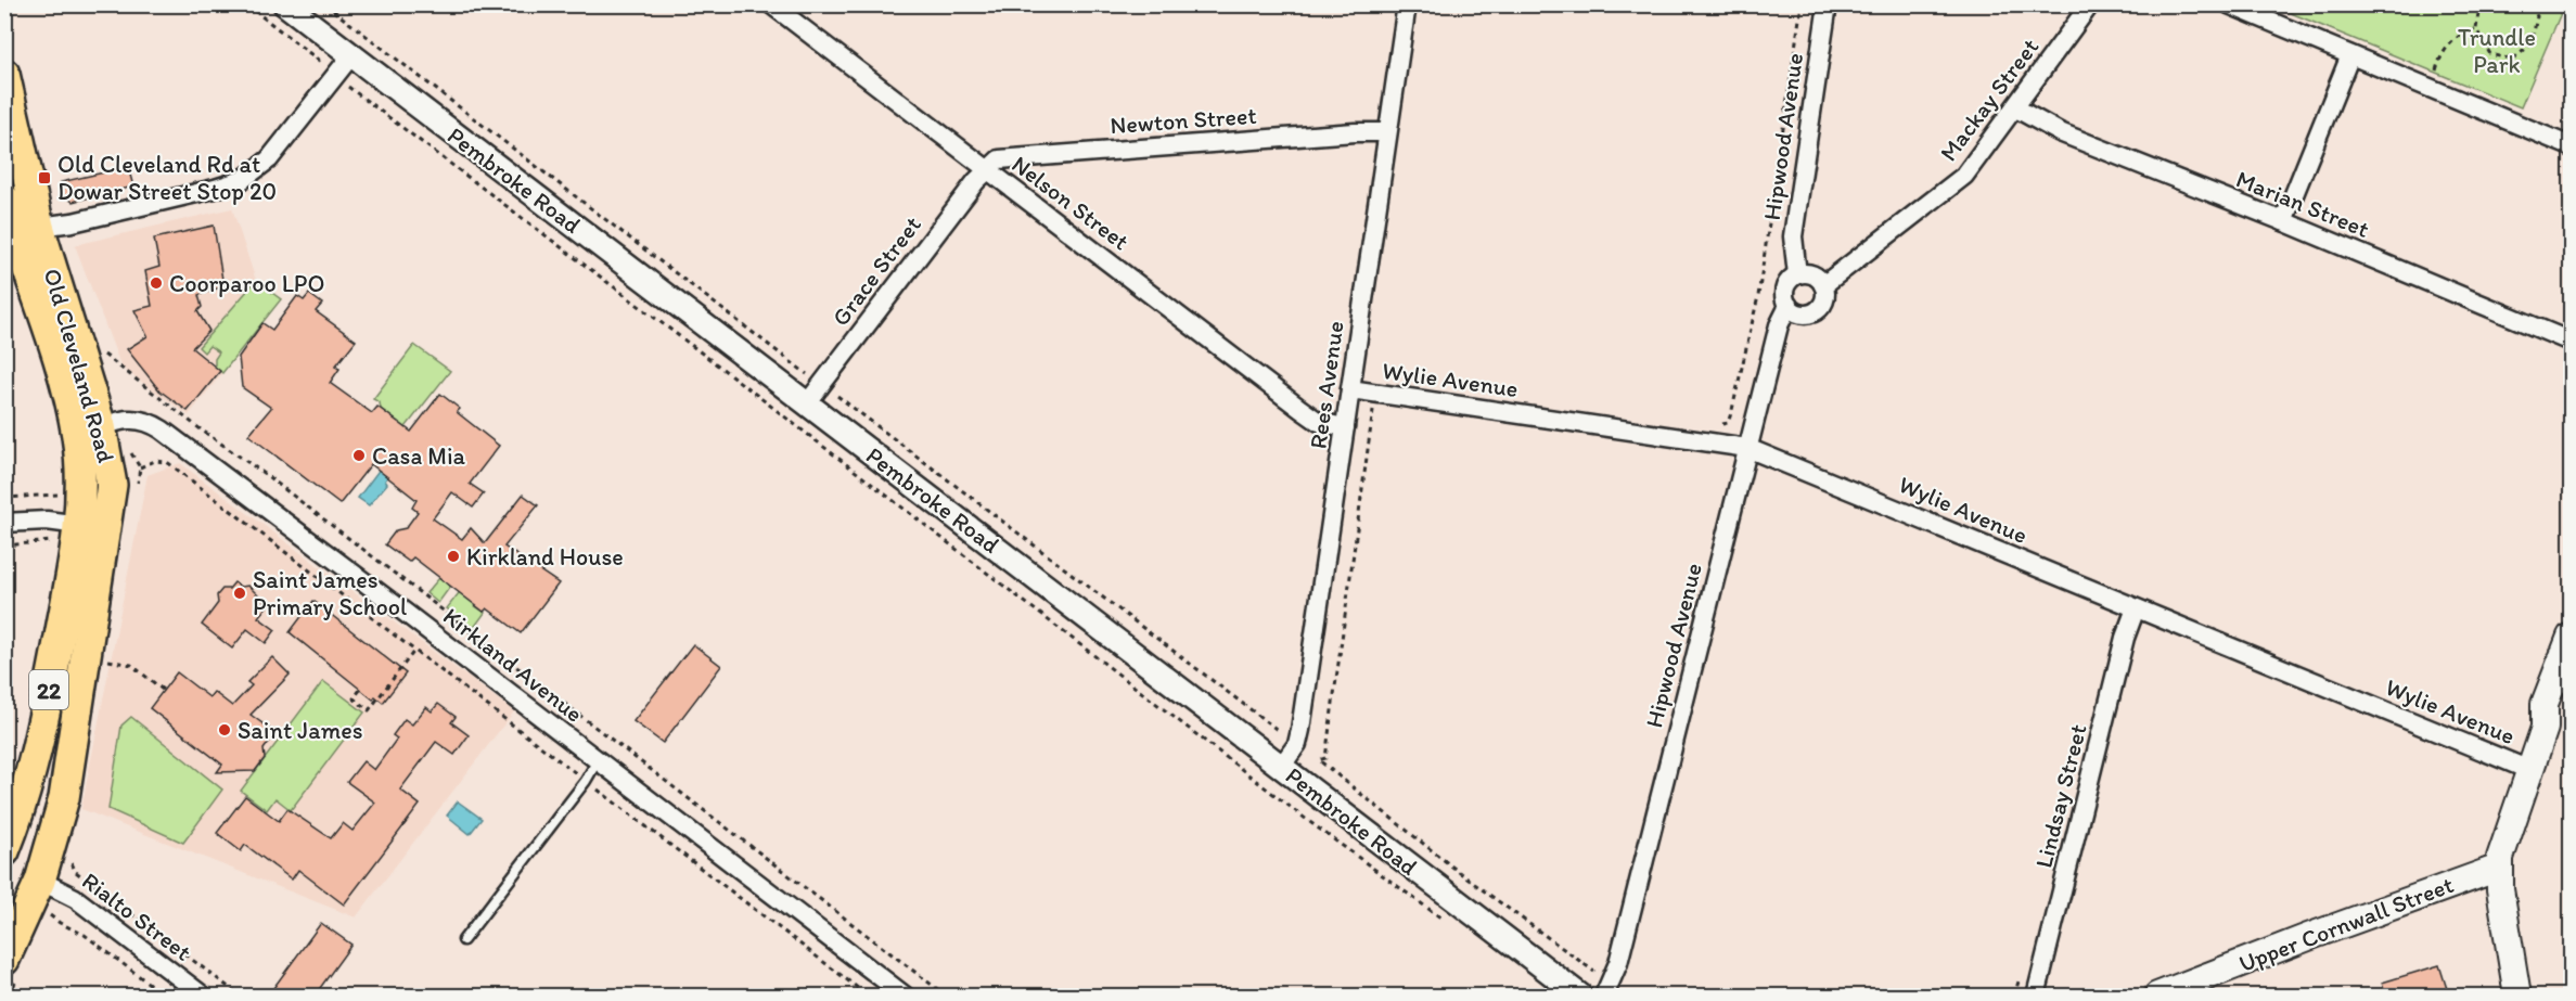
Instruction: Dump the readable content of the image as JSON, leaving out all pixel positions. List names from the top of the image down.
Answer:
{
  "streets": {
    "highway": ["Old Cleveland Road", "22"],
    "main road": ["Upper Cornwall Street"],
    "street": [
      "Mackay Street",
      "Newton Street",
      "Hipwood Avenue",
      "Pembroke Road",
      "Nelson Street",
      "Marian Street",
      "Grace Street",
      "Wylie Avenue",
      "Rees Avenue",
      "Kirkland Avenue",
      "Lindsay Street",
      "Rialto Street"
    ]
  },
  "crossings": [
    ["Mackay Street", "Hipwood Avenue"],
    ["Mackay Street", "Marian Street"],
    ["Newton Street", "Nelson Street"],
    ["Newton Street", "Grace Street"],
    ["Newton Street", "Rees Avenue"],
    ["Hipwood Avenue", "Wylie Avenue"],
    ["Pembroke Road", "Grace Street"],
    ["Pembroke Road", "Rees Avenue"],
    ["Nelson Street", "Grace Street"],
    ["Nelson Street", "Rees Avenue"],
    ["Old Cleveland Road", "Kirkland Avenue"],
    ["Old Cleveland Road", "Rialto Street"],
    ["Wylie Avenue", "Rees Avenue"],
    ["Wylie Avenue", "Lindsay Street"]
  ],
  "parks": ["Trundle Park"],
  "places": {
    "transit": ["Old Cleveland Rd at Dowar Street Stop 20"],
    "other": [
      "Coorparoo LPO",
      "Casa Mia",
      "Kirkland House",
      "Saint James Primary School",
      "Saint James"
    ]
  }
}
